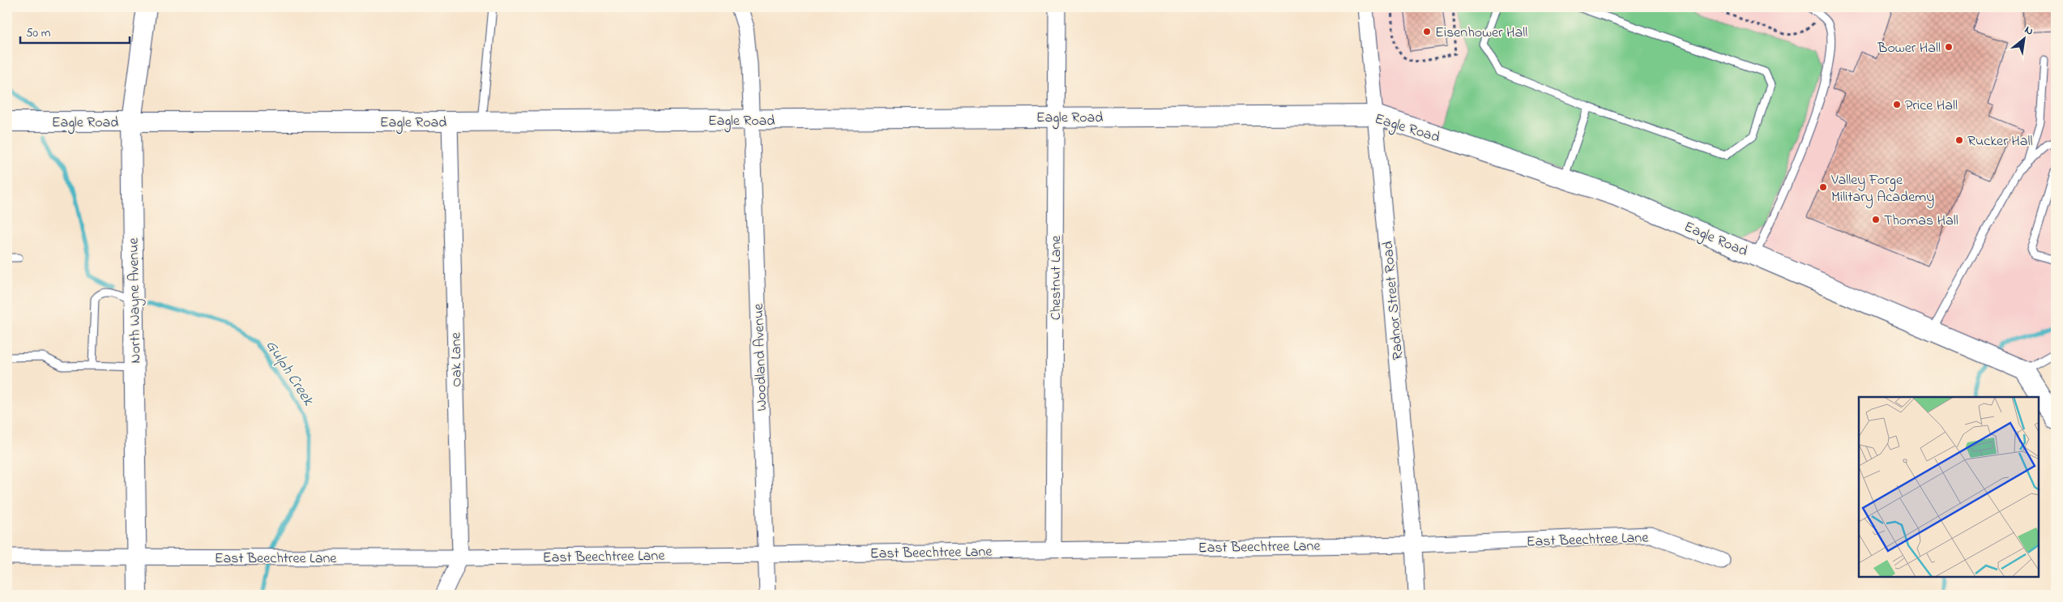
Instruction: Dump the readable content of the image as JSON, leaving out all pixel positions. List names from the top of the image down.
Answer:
{
  "streets": {
    "street": [
      "Eagle Road",
      "Chestnut Lane",
      "North Wayne Avenue",
      "Radnor Street Road",
      "Woodland Avenue",
      "Oak Lane",
      "East Beechtree Lane"
    ]
  },
  "crossings": [
    ["Eagle Road", "Chestnut Lane"],
    ["Eagle Road", "North Wayne Avenue"],
    ["Eagle Road", "Radnor Street Road"],
    ["Eagle Road", "Woodland Avenue"],
    ["Eagle Road", "Oak Lane"],
    ["Chestnut Lane", "East Beechtree Lane"],
    ["North Wayne Avenue", "East Beechtree Lane"],
    ["Radnor Street Road", "East Beechtree Lane"],
    ["Woodland Avenue", "East Beechtree Lane"],
    ["Oak Lane", "East Beechtree Lane"]
  ],
  "water": ["Gulph Creek"],
  "places": [
    "Eisenhower Hall",
    "Bower Hall",
    "Price Hall",
    "Rucker Hall",
    "Valley Forge Military Academy",
    "Thomas Hall"
  ],
  "scale_bar": "50 m",
  "north": "top right"
}
